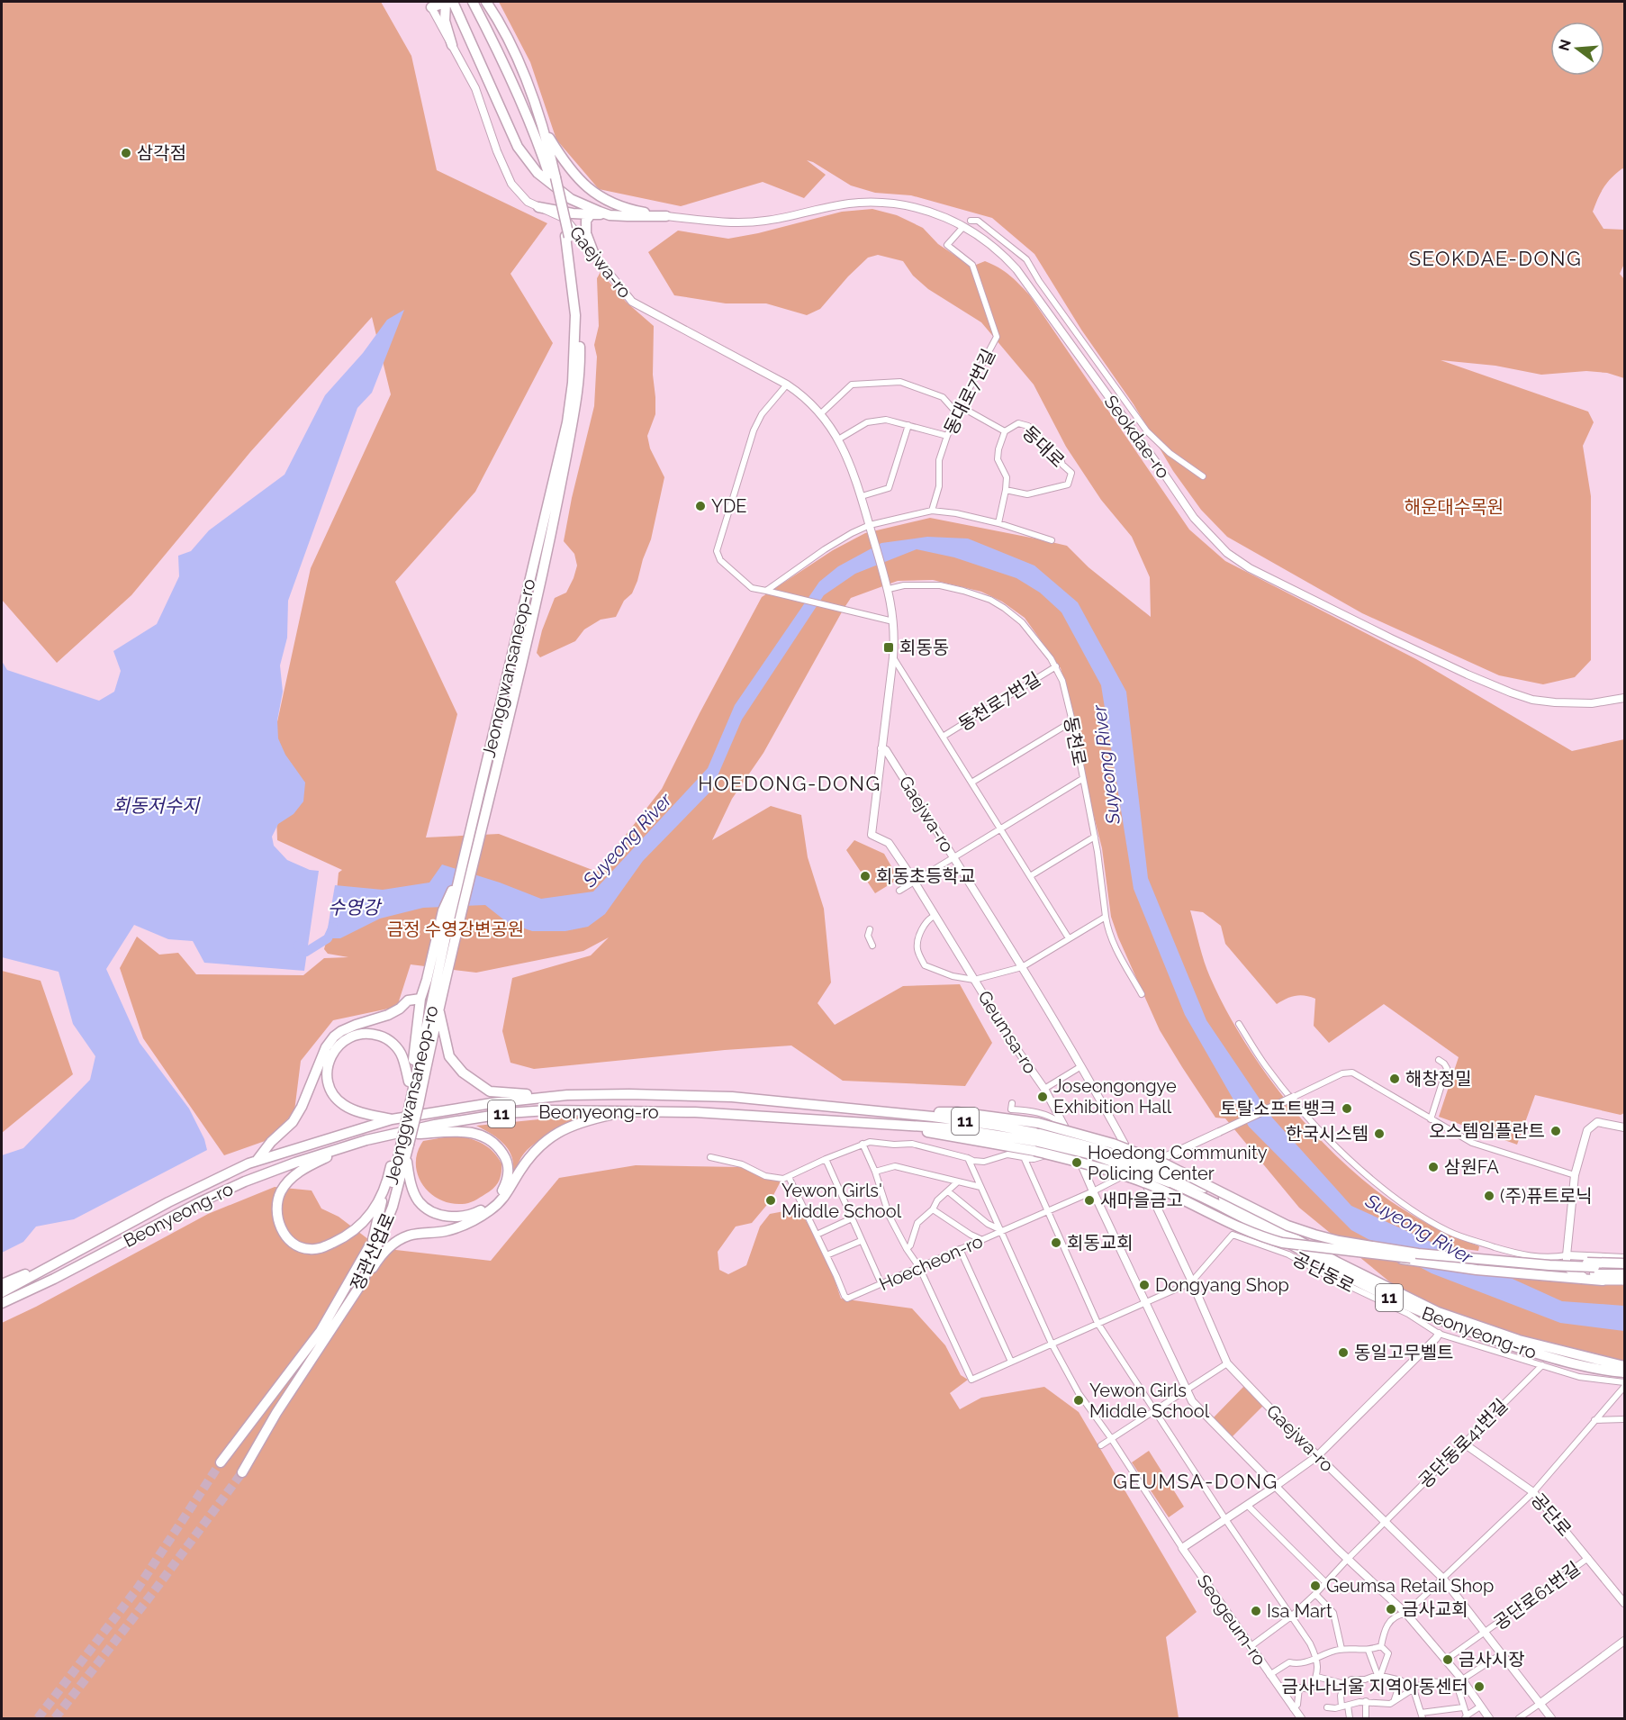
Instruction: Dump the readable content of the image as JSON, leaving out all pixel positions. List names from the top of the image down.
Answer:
{
  "streets": {
    "highway": [
      "Jeonggwansaneop-ro",
      "Beonyeong-ro",
      "11",
      "정관산업로"
    ],
    "main road": ["Gaejwa-ro", "Seokdae-ro", "Geumsa-ro"],
    "street": [
      "동대로7번길",
      "동대로",
      "동천로7번길",
      "동천로",
      "Hoecheon-ro",
      "공단동로",
      "공단동로41번길",
      "공단로",
      "공단로61번길",
      "Seogeum-ro"
    ]
  },
  "crossings": [
    ["Gaejwa-ro", "동천로7번길"],
    ["Gaejwa-ro", "동천로"],
    ["Gaejwa-ro", "Geumsa-ro"],
    ["Gaejwa-ro", "Hoecheon-ro"],
    ["Gaejwa-ro", "공단동로"],
    ["Gaejwa-ro", "공단동로41번길"],
    ["Gaejwa-ro", "공단로61번길"],
    ["동대로7번길", "동대로"],
    ["Jeonggwansaneop-ro", "Beonyeong-ro"],
    ["Jeonggwansaneop-ro", "정관산업로"],
    ["동천로7번길", "동천로"],
    ["Geumsa-ro", "Hoecheon-ro"],
    ["Geumsa-ro", "공단동로41번길"],
    ["Geumsa-ro", "공단로61번길"],
    ["Beonyeong-ro", "11"],
    ["Beonyeong-ro", "정관산업로"],
    ["공단동로", "공단동로41번길"],
    ["공단동로41번길", "공단로"],
    ["공단동로41번길", "Seogeum-ro"],
    ["공단로", "공단로61번길"]
  ],
  "districts": ["SEOKDAE-DONG", "HOEDONG-DONG", "GEUMSA-DONG"],
  "water": ["Suyeong River", "회동저수지", "수영강"],
  "parks": ["해운대수목원", "금정 수영강변공원"],
  "places": {
    "other": [
      "삼각점",
      "YDE",
      "회동초등학교",
      "해창정밀",
      "Joseongongye Exhibition Hall",
      "토탈소프트뱅크",
      "오스템임플란트",
      "한국시스템",
      "Hoedong Community Policing Center",
      "삼원FA",
      "(주)퓨트로닉",
      "Yewon Girls' Middle School",
      "새마을금고",
      "회동교회",
      "Dongyang Shop",
      "동일고무벨트",
      "Yewon Girls Middle School",
      "Geumsa Retail Shop",
      "금사교회",
      "Isa Mart",
      "금사시장",
      "금사나너울 지역아동센터"
    ],
    "transit": ["회동동"]
  },
  "north": "left"
}
